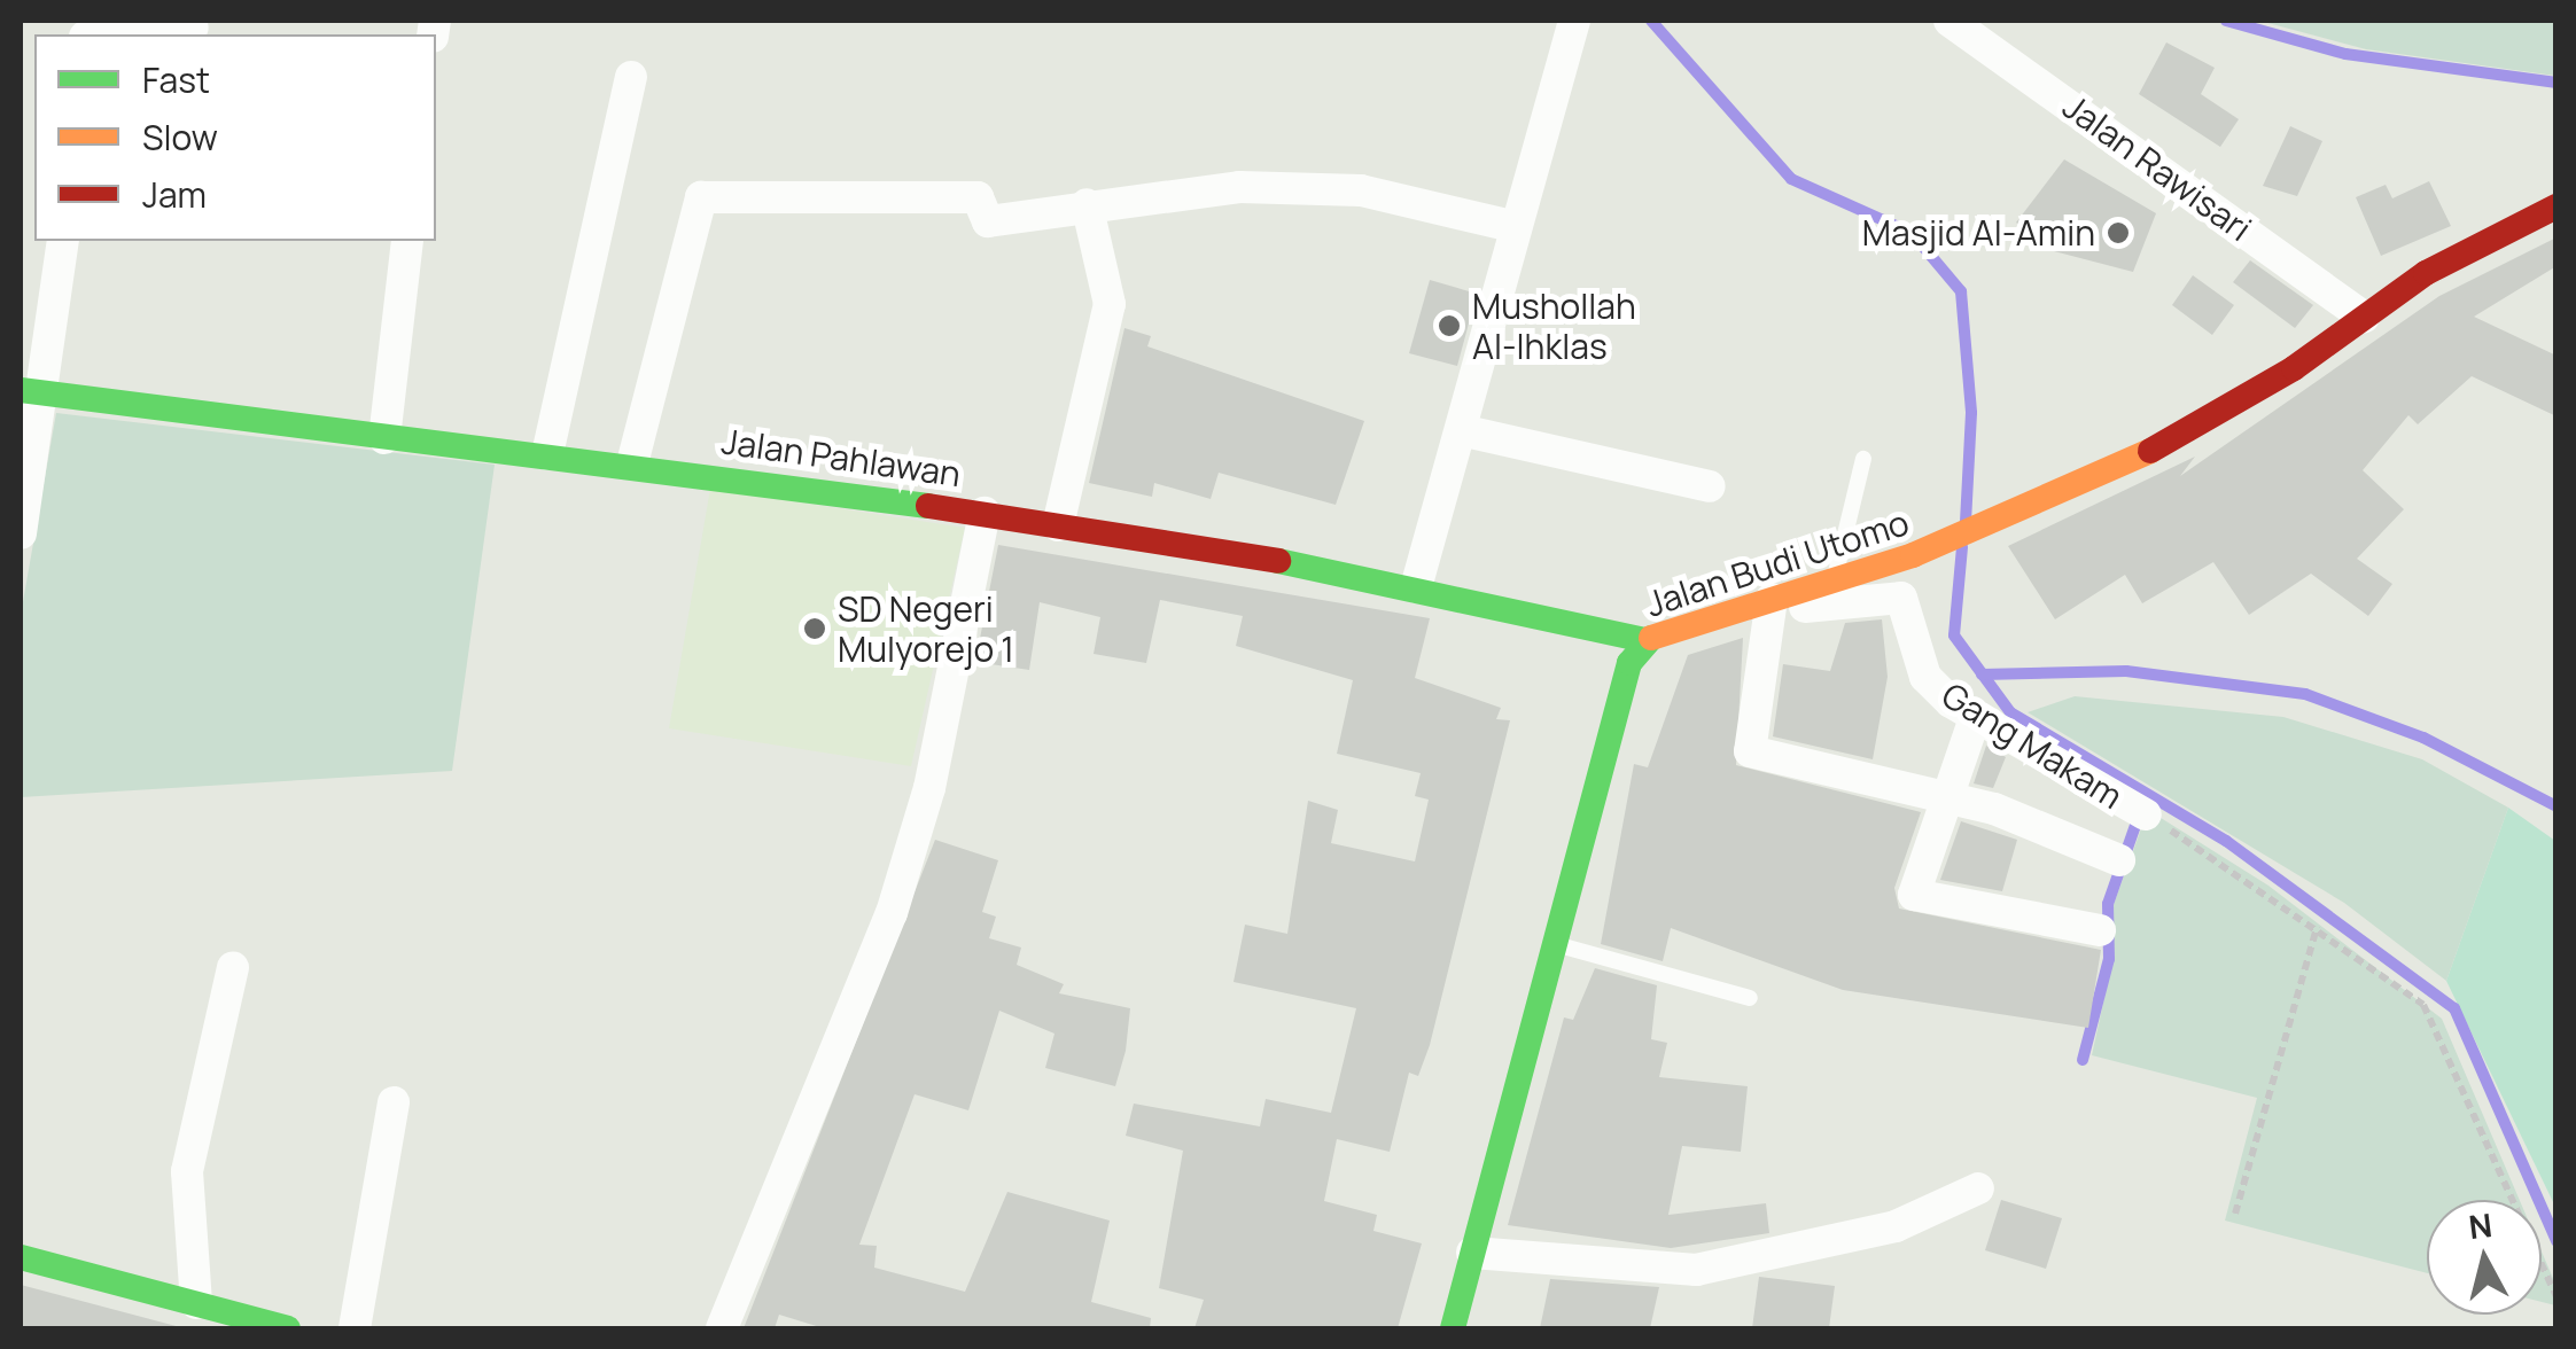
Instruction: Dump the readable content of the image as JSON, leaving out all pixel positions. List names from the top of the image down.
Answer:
{
  "streets": {
    "street": [
      "Jalan Rawisari",
      "Jalan Pahlawan",
      "Jalan Budi Utomo",
      "Gang Makam"
    ]
  },
  "crossings": [
    ["Jalan Rawisari", "Jalan Budi Utomo"],
    ["Jalan Pahlawan", "Jalan Budi Utomo"],
    ["Jalan Budi Utomo", "Gang Makam"]
  ],
  "places": ["Masjid Al-Amin", "Mushollah Al-Ihklas", "SD Negeri Mulyorejo 1"],
  "legend": ["Fast", "Slow", "Jam"],
  "north": "top"
}
